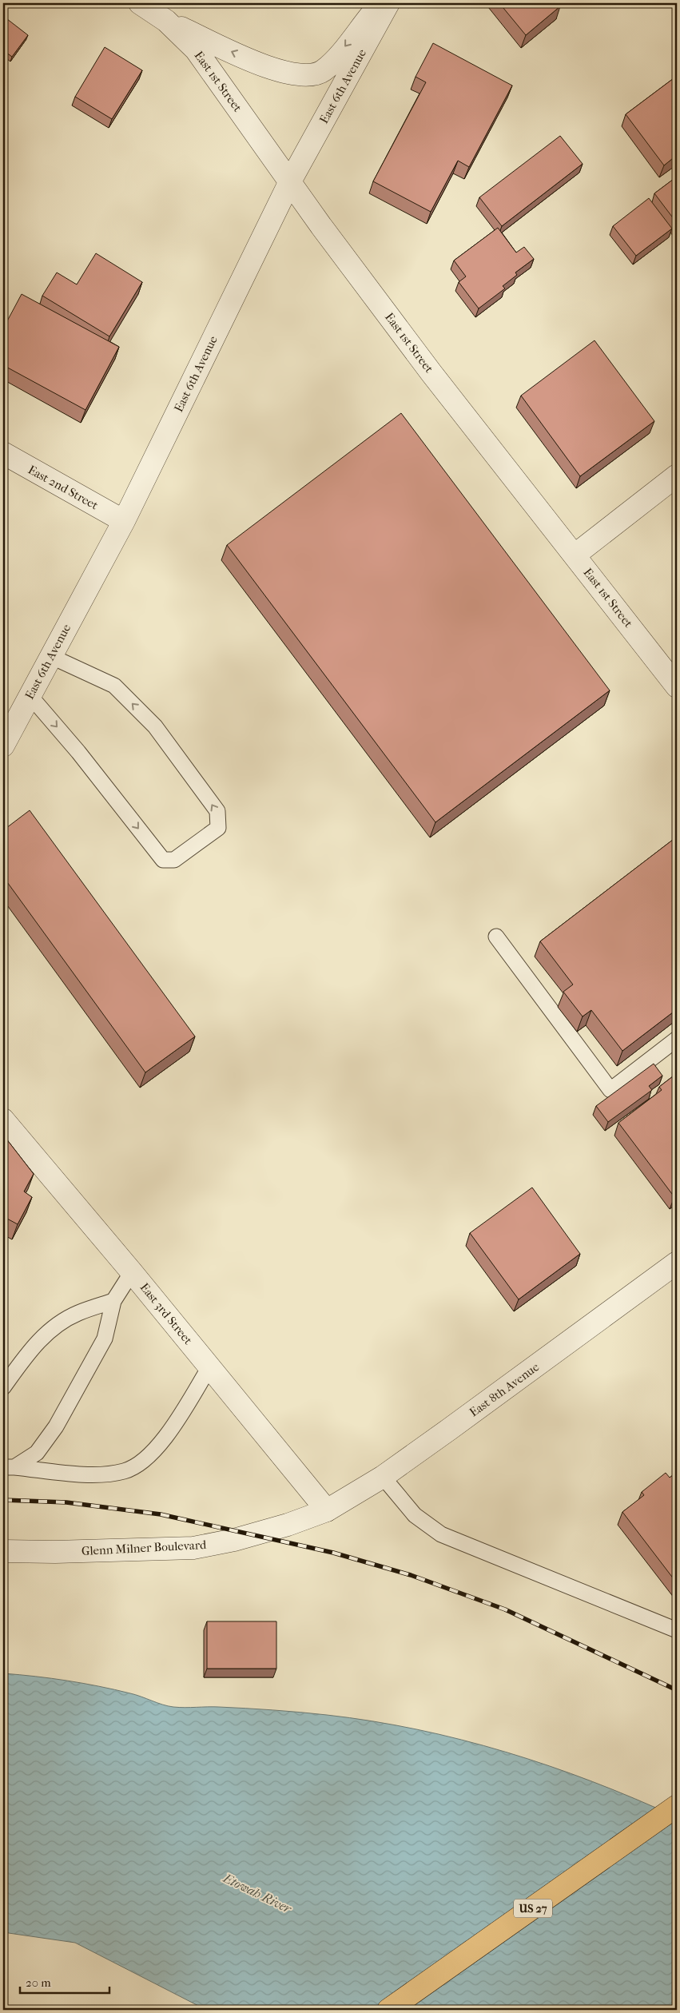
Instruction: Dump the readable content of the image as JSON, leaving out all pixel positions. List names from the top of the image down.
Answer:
{
  "streets": {
    "main road": ["US 27"],
    "street": [
      "East 1st Street",
      "East 6th Avenue",
      "East 2nd Street",
      "East 3rd Street",
      "East 8th Avenue",
      "Glenn Milner Boulevard"
    ]
  },
  "crossings": [
    ["East 1st Street", "East 6th Avenue"],
    ["East 6th Avenue", "East 2nd Street"],
    ["East 3rd Street", "East 8th Avenue"],
    ["East 3rd Street", "Glenn Milner Boulevard"],
    ["East 8th Avenue", "Glenn Milner Boulevard"]
  ],
  "water": ["Etowah River"],
  "scale_bar": "20 m"
}
